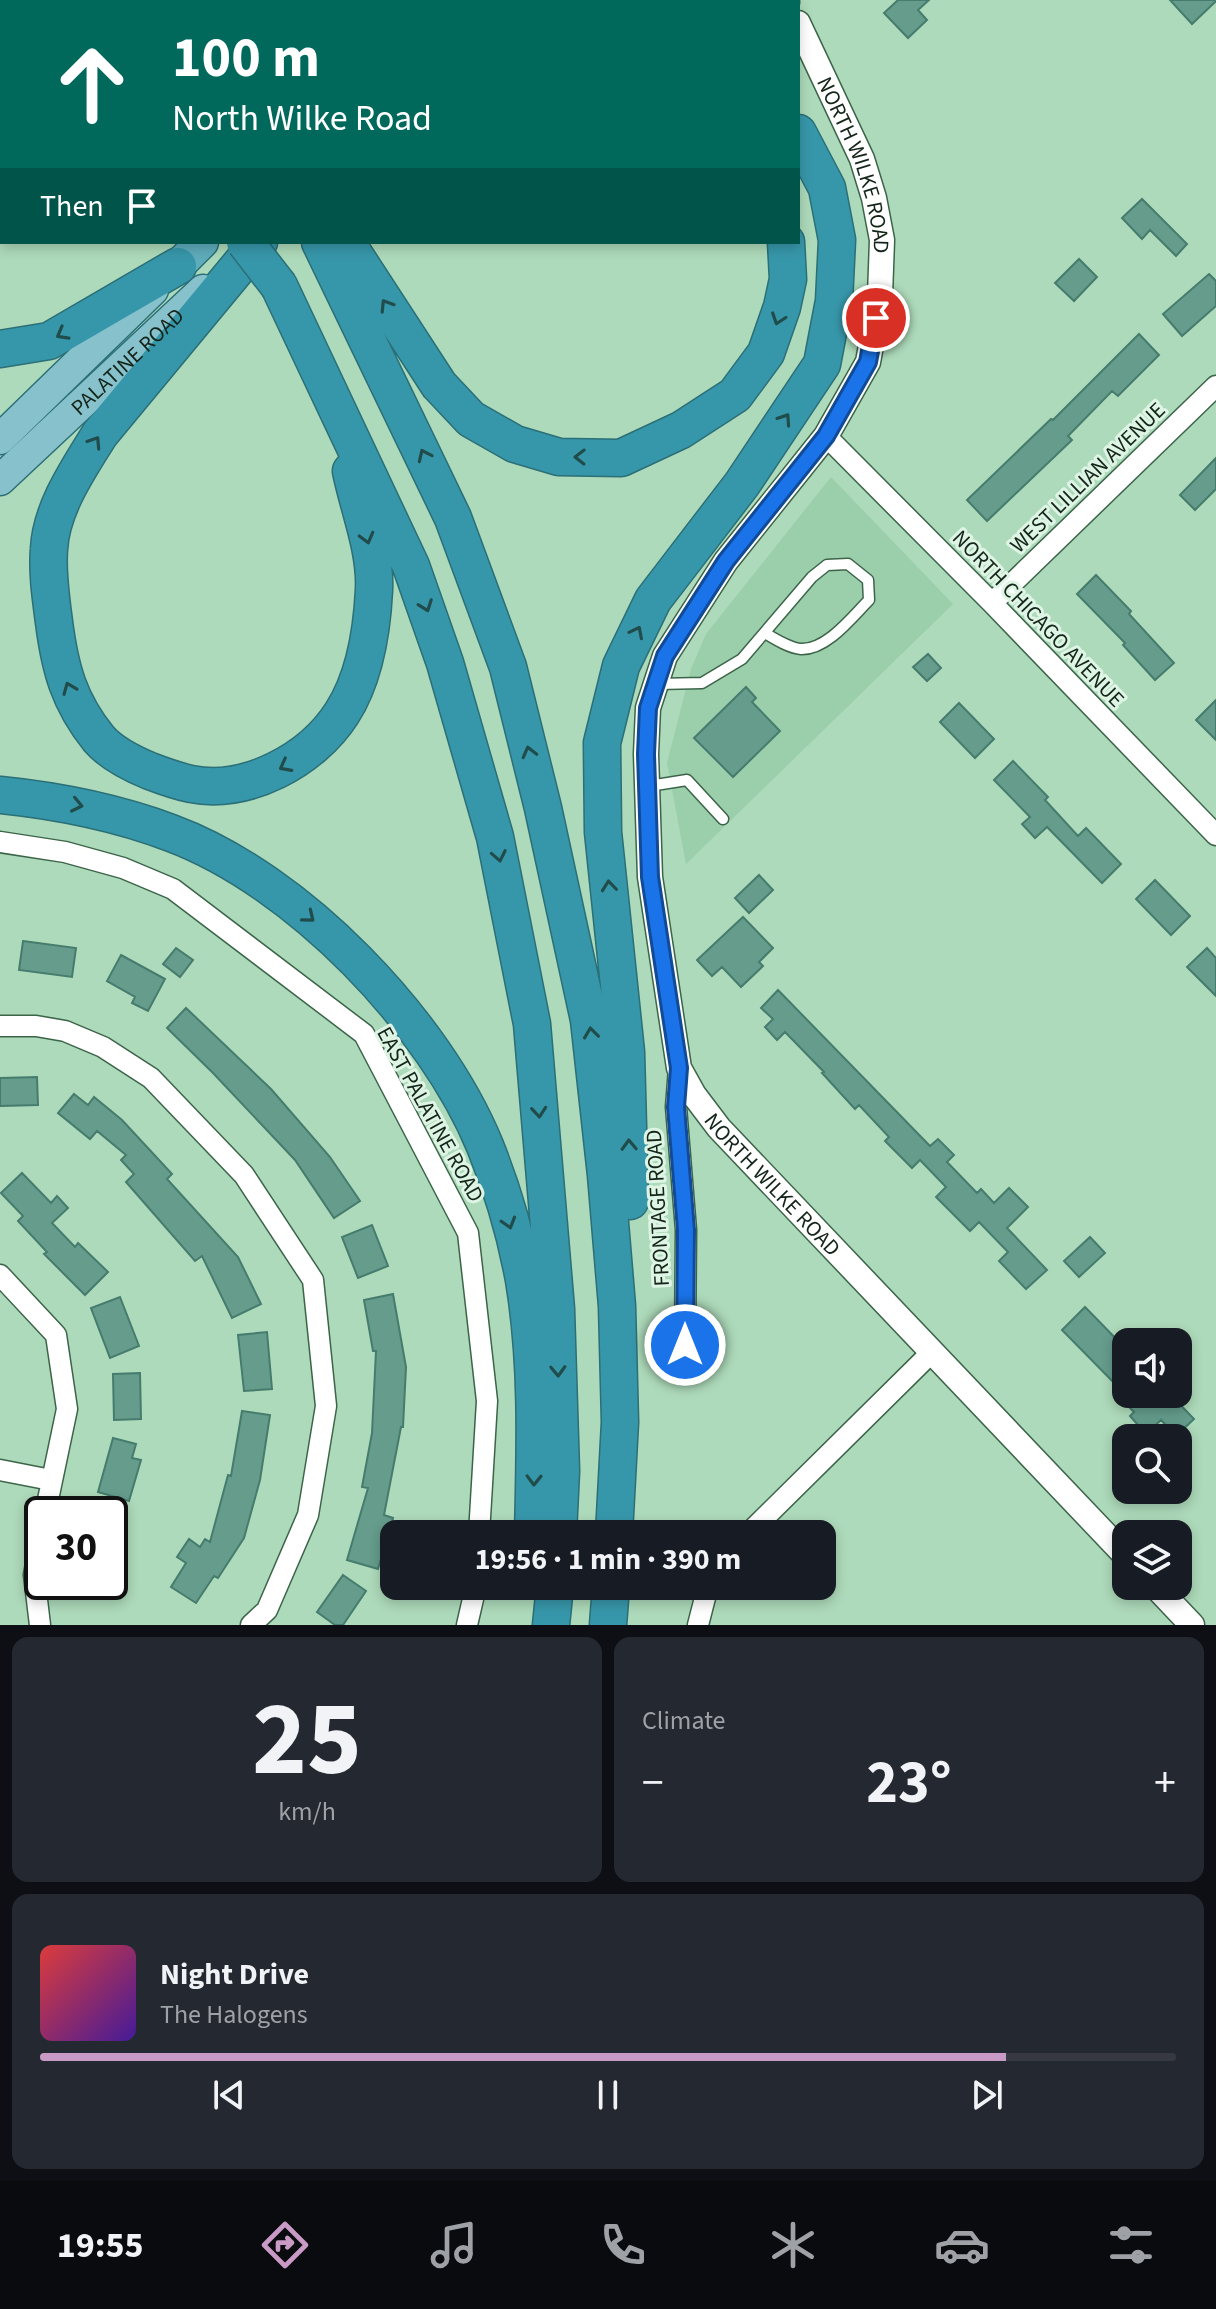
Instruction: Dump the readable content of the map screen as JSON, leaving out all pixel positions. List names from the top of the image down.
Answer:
{
  "streets": {
    "main road": ["PALATINE ROAD"],
    "street": [
      "NORTH WILKE ROAD",
      "WEST LILLIAN AVENUE",
      "NORTH CHICAGO AVENUE",
      "EAST PALATINE ROAD",
      "FRONTAGE ROAD"
    ]
  },
  "crossings": [
    ["NORTH WILKE ROAD", "NORTH CHICAGO AVENUE"],
    ["NORTH WILKE ROAD", "FRONTAGE ROAD"],
    ["WEST LILLIAN AVENUE", "NORTH CHICAGO AVENUE"]
  ],
  "page": {
    "turn": ["100 m", "North Wilke Road"],
    "then": "Then",
    "limit": "30",
    "trip": "19:56 · 1 min · 390 m",
    "tile": [
      ["25", "km/h"],
      "Climate"
    ],
    "heat": ["−", "23°", "+"],
    "song": ["Night Drive", "The Halogens"],
    "tabs": "19:55"
  }
}
